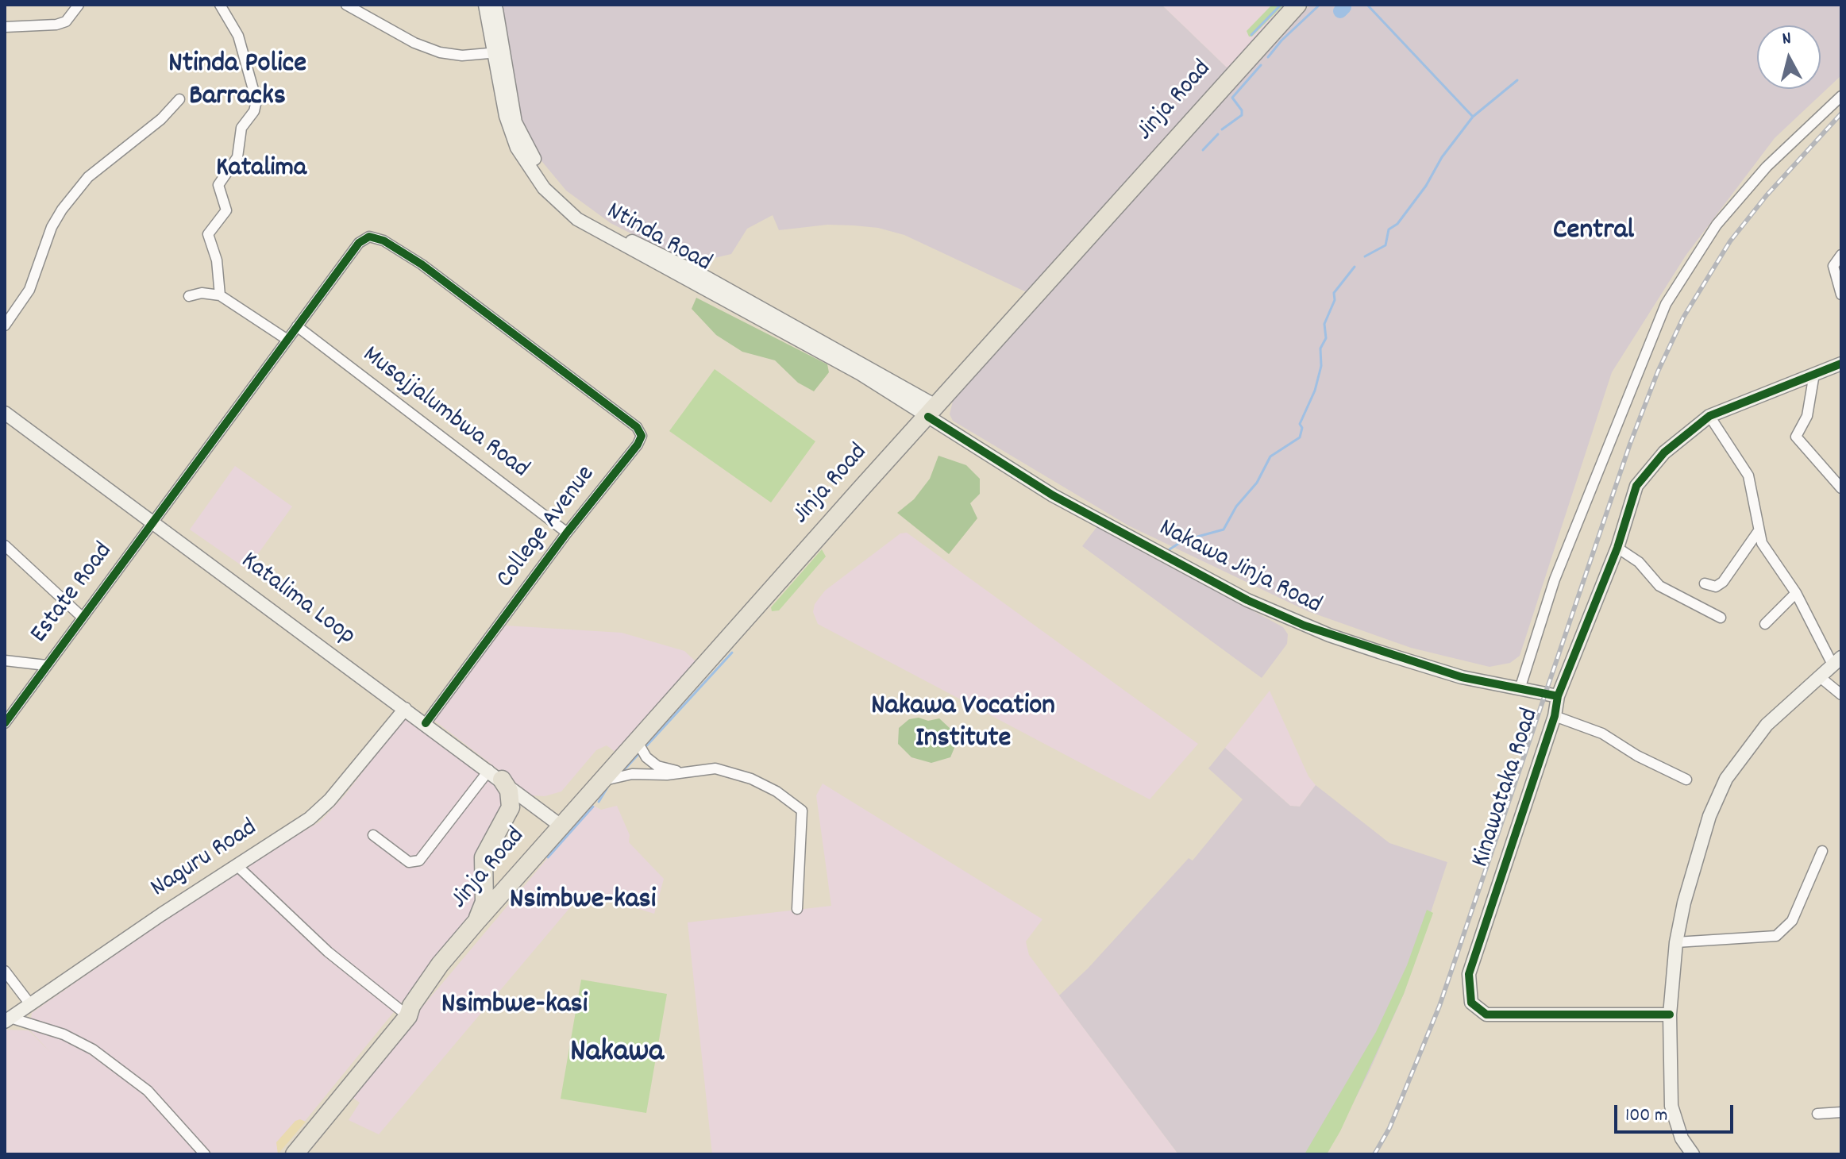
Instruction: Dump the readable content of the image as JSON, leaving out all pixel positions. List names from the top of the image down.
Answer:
{
  "streets": {
    "highway": ["Jinja Road"],
    "street": [
      "Ntinda Road",
      "Musajjalumbwa Road",
      "College Avenue",
      "Nakawa Jinja Road",
      "Estate Road",
      "Katalima Loop",
      "Kinawataka Road",
      "Naguru Road"
    ]
  },
  "crossings": [
    ["Jinja Road", "Ntinda Road"],
    ["Jinja Road", "Nakawa Jinja Road"],
    ["Jinja Road", "Katalima Loop"],
    ["Ntinda Road", "Nakawa Jinja Road"],
    ["Musajjalumbwa Road", "College Avenue"],
    ["Musajjalumbwa Road", "Estate Road"],
    ["College Avenue", "Estate Road"],
    ["College Avenue", "Katalima Loop"],
    ["Nakawa Jinja Road", "Kinawataka Road"],
    ["Estate Road", "Katalima Loop"],
    ["Katalima Loop", "Naguru Road"]
  ],
  "districts": [
    "Ntinda Police Barracks",
    "Katalima",
    "Central",
    "Nakawa Vocation Institute",
    "Nsimbwe-kasi",
    "Nsimbwe-kasi",
    "Nakawa"
  ],
  "scale_bar": "100 m",
  "north": "top"
}
